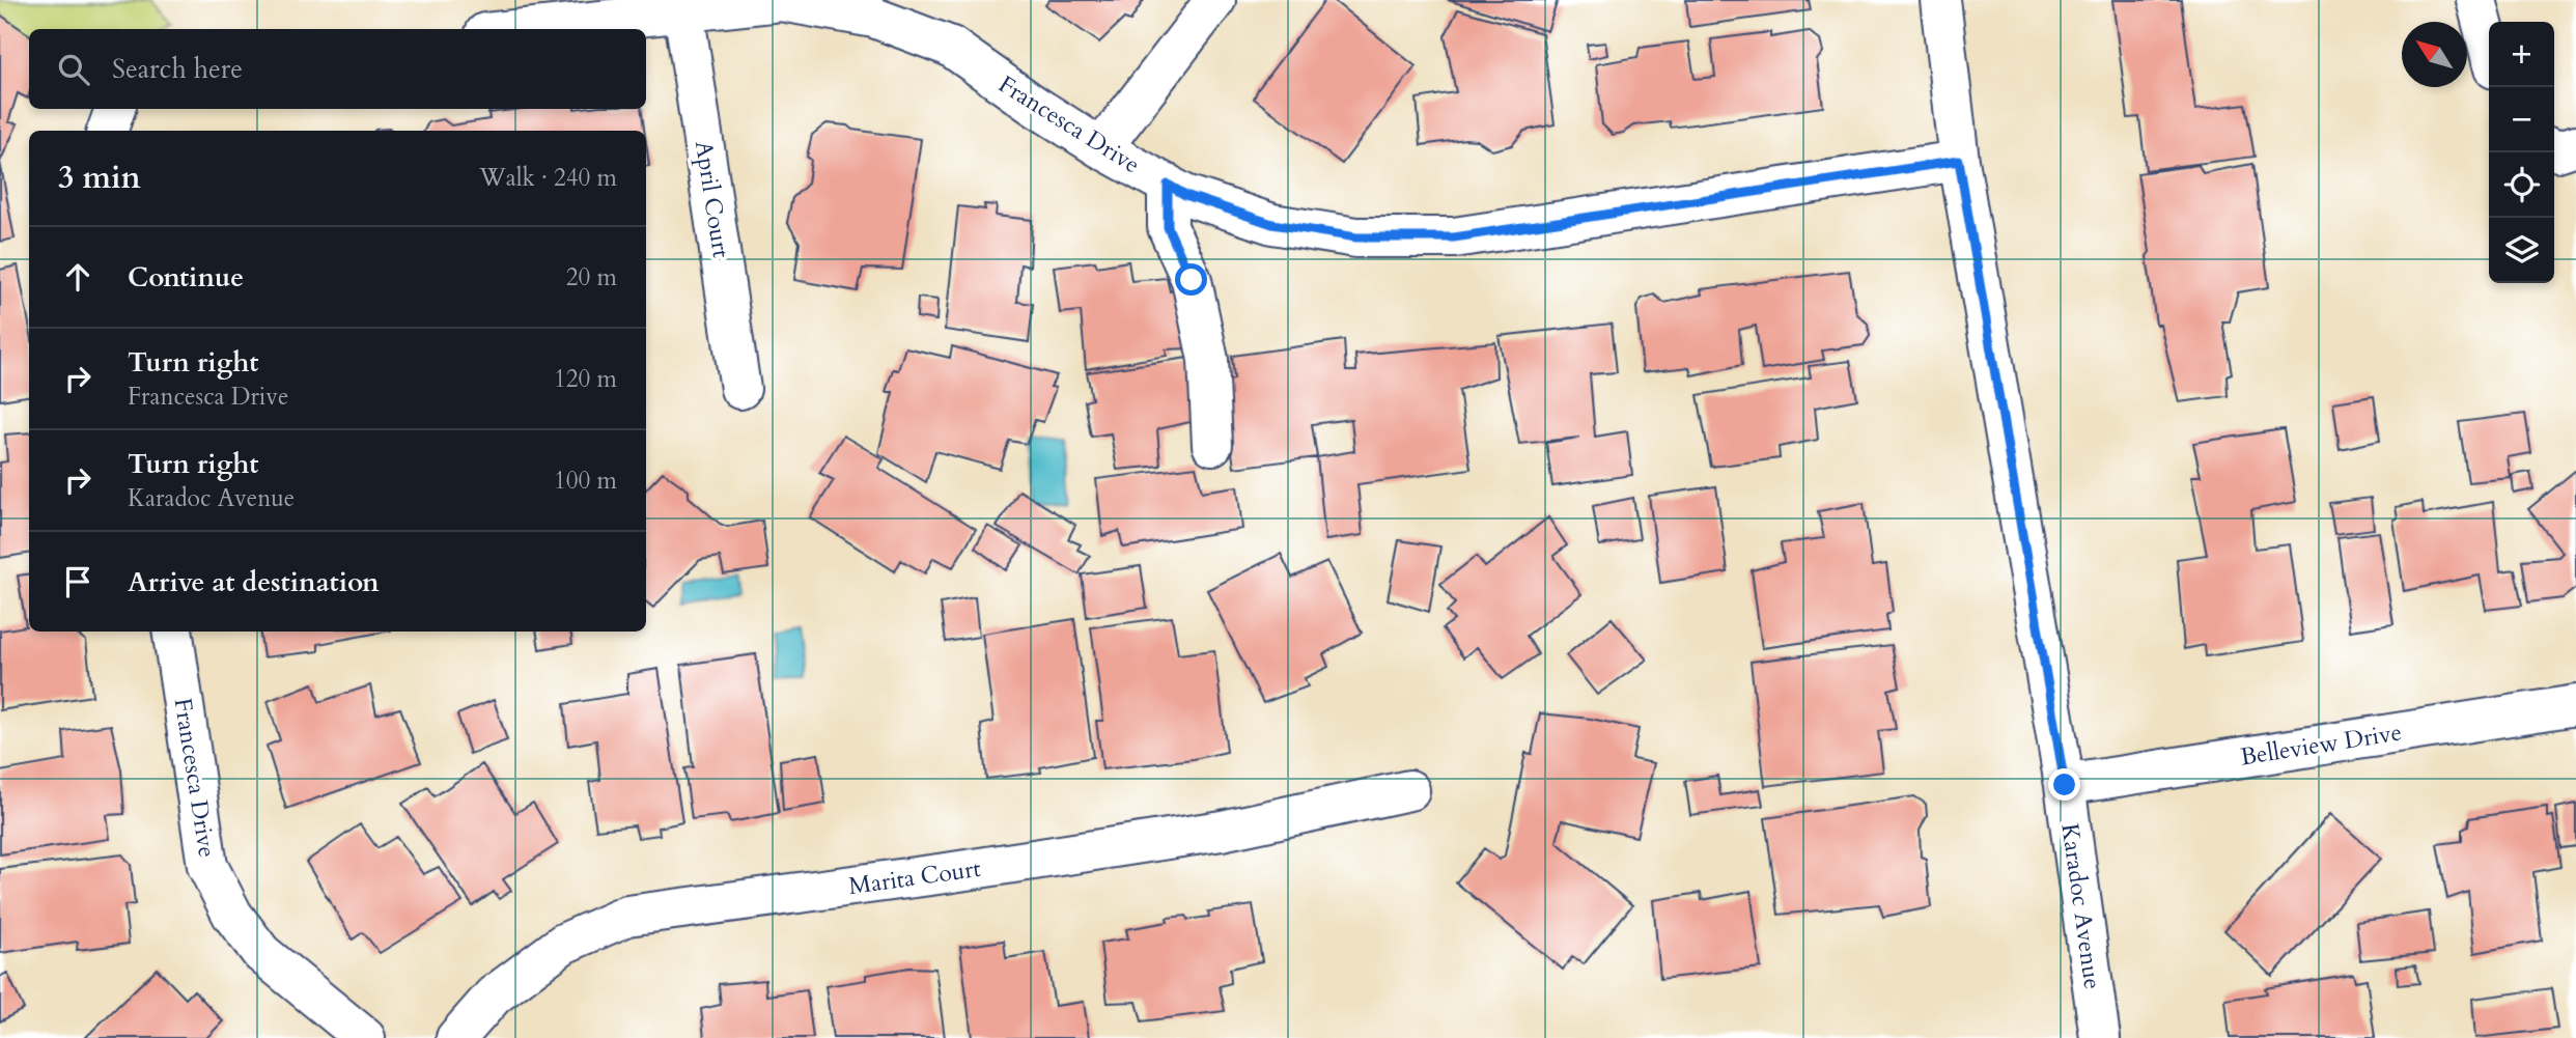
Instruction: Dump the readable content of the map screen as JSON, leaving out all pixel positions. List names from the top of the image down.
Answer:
{
  "streets": {
    "street": [
      "Francesca Drive",
      "April Court",
      "Belleview Drive",
      "Marita Court",
      "Karadoc Avenue"
    ]
  },
  "crossings": [
    ["Francesca Drive", "April Court"],
    ["Francesca Drive", "Karadoc Avenue"],
    ["Belleview Drive", "Karadoc Avenue"]
  ],
  "north": "top left",
  "page": {
    "map_buttons": ["+", "−"],
    "search": "Search here",
    "heading": ["3 min", "Walk · 240 m"],
    "list": [
      ["Continue", "20 m"],
      ["Turn right", "Francesca Drive", "120 m"],
      ["Turn right", "Karadoc Avenue", "100 m"],
      "Arrive at destination"
    ]
  }
}
